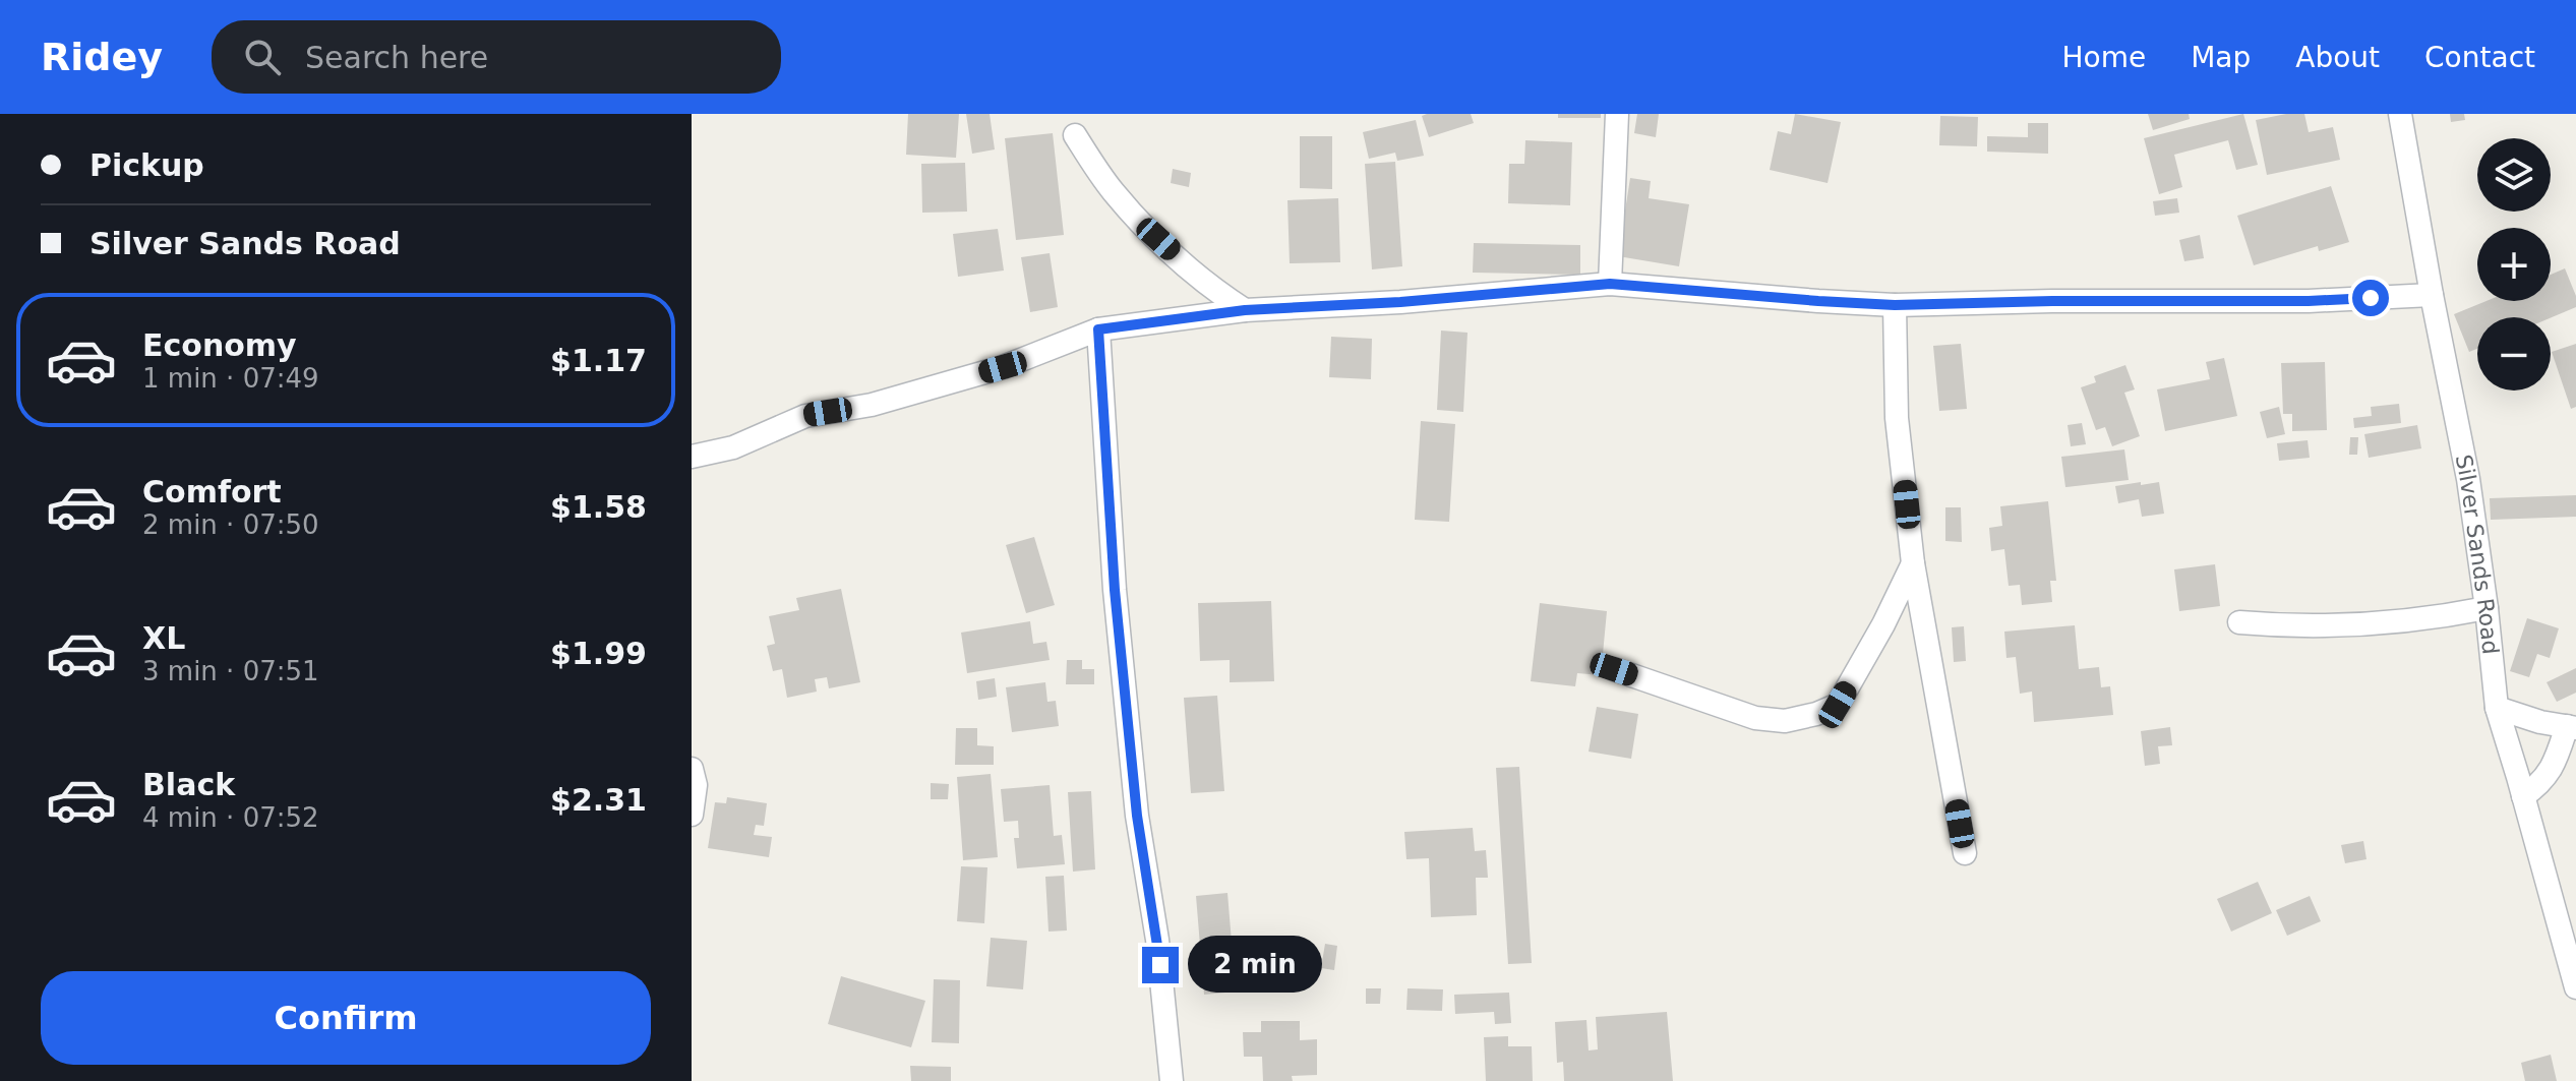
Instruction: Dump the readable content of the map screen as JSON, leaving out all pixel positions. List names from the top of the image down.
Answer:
{
  "streets": {
    "street": ["Silver Sands Road"]
  },
  "page": {
    "header": "Ridey",
    "search": "Search here",
    "nav": [
      "Home",
      "Map",
      "About",
      "Contact"
    ],
    "banner": ["Pickup", "Silver Sands Road"],
    "map_buttons": ["+", "−"],
    "list": [
      {
        "name": "Economy",
        "note": "1 min · 07:49",
        "value": "$1.17"
      },
      {
        "name": "Comfort",
        "note": "2 min · 07:50",
        "value": "$1.58"
      },
      {
        "name": "XL",
        "note": "3 min · 07:51",
        "value": "$1.99"
      },
      {
        "name": "Black",
        "note": "4 min · 07:52",
        "value": "$2.31"
      }
    ],
    "bubble": "2 min",
    "buttons": "Confirm"
  }
}
